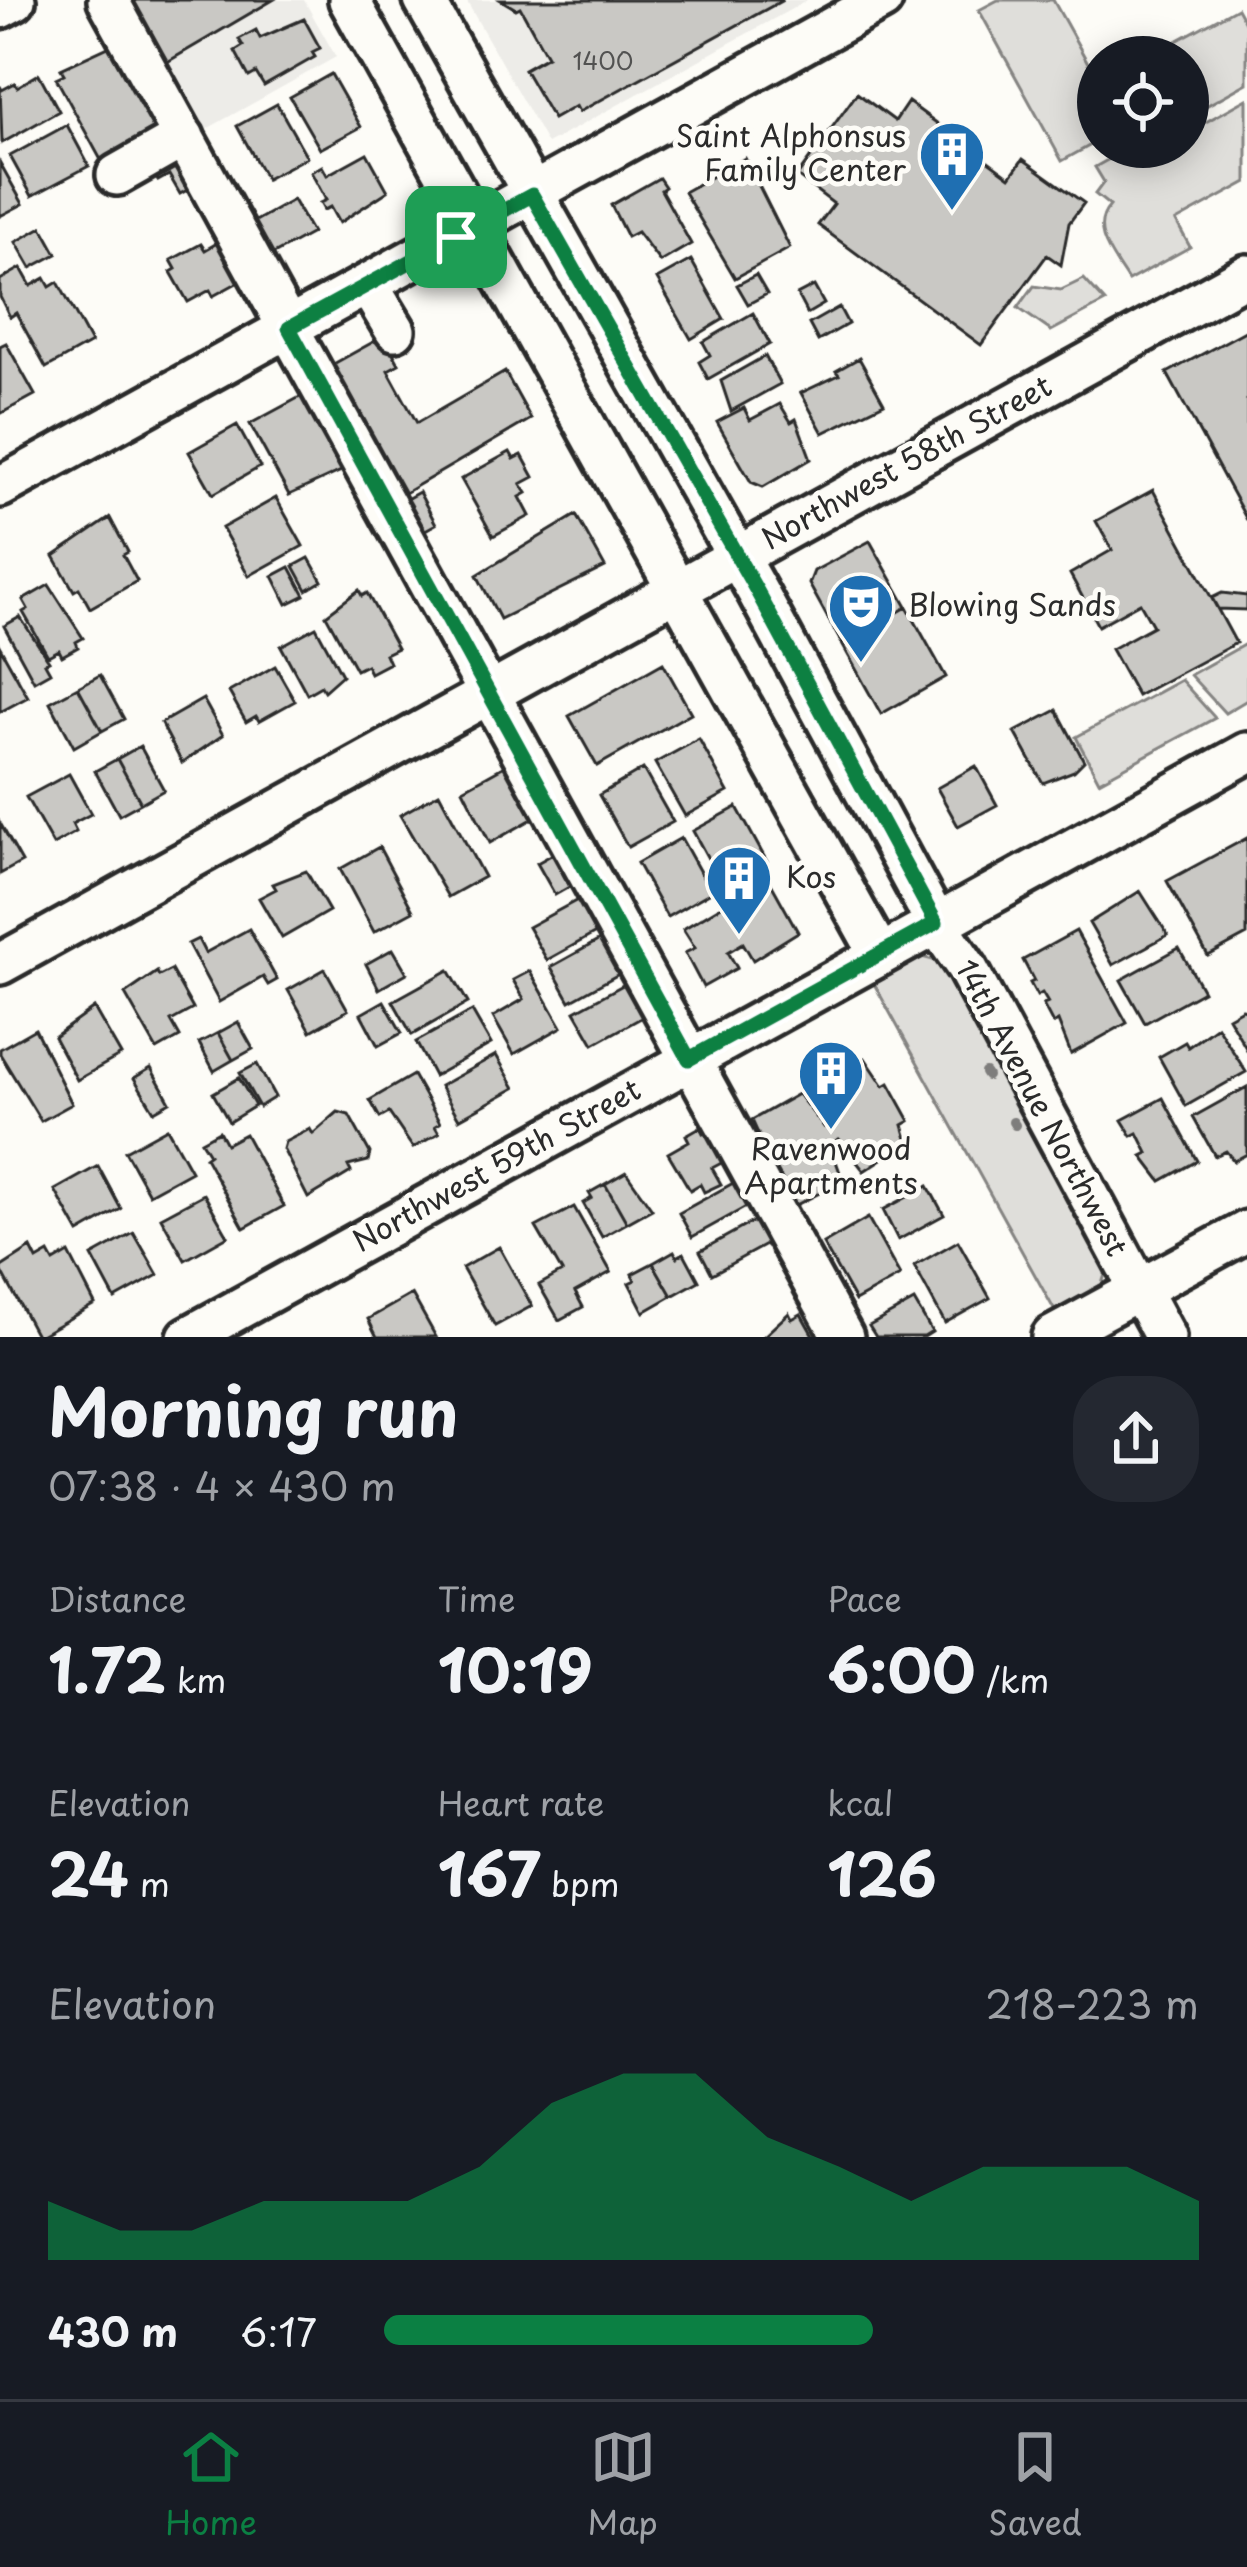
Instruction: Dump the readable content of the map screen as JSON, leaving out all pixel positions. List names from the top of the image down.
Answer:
{
  "streets": {
    "street": ["Northwest 58th Street", "14th Avenue Northwest", "Northwest 59th Street"]
  },
  "crossings": [
    ["Northwest 58th Street", "14th Avenue Northwest"],
    ["14th Avenue Northwest", "Northwest 59th Street"]
  ],
  "places": {
    "building": ["Saint Alphonsus Family Center", "Kos", "Ravenwood Apartments"],
    "theatre": ["Blowing Sands"]
  },
  "house_numbers": ["1400"],
  "page": {
    "heading": ["Morning run", "07:38 · 4 × 430 m"],
    "stats": [
      ["Distance", "1.72 km"],
      ["Time", "10:19"],
      ["Pace", "6:00 /km"],
      ["Elevation", "24 m"],
      ["Heart rate", "167 bpm"],
      ["kcal", "126"]
    ],
    "chart": ["Elevation", "218–223 m"],
    "list": [
      {
        "name": "430 m",
        "note": "6:17"
      }
    ],
    "tabs": ["Home", "Map", "Saved"]
  }
}
